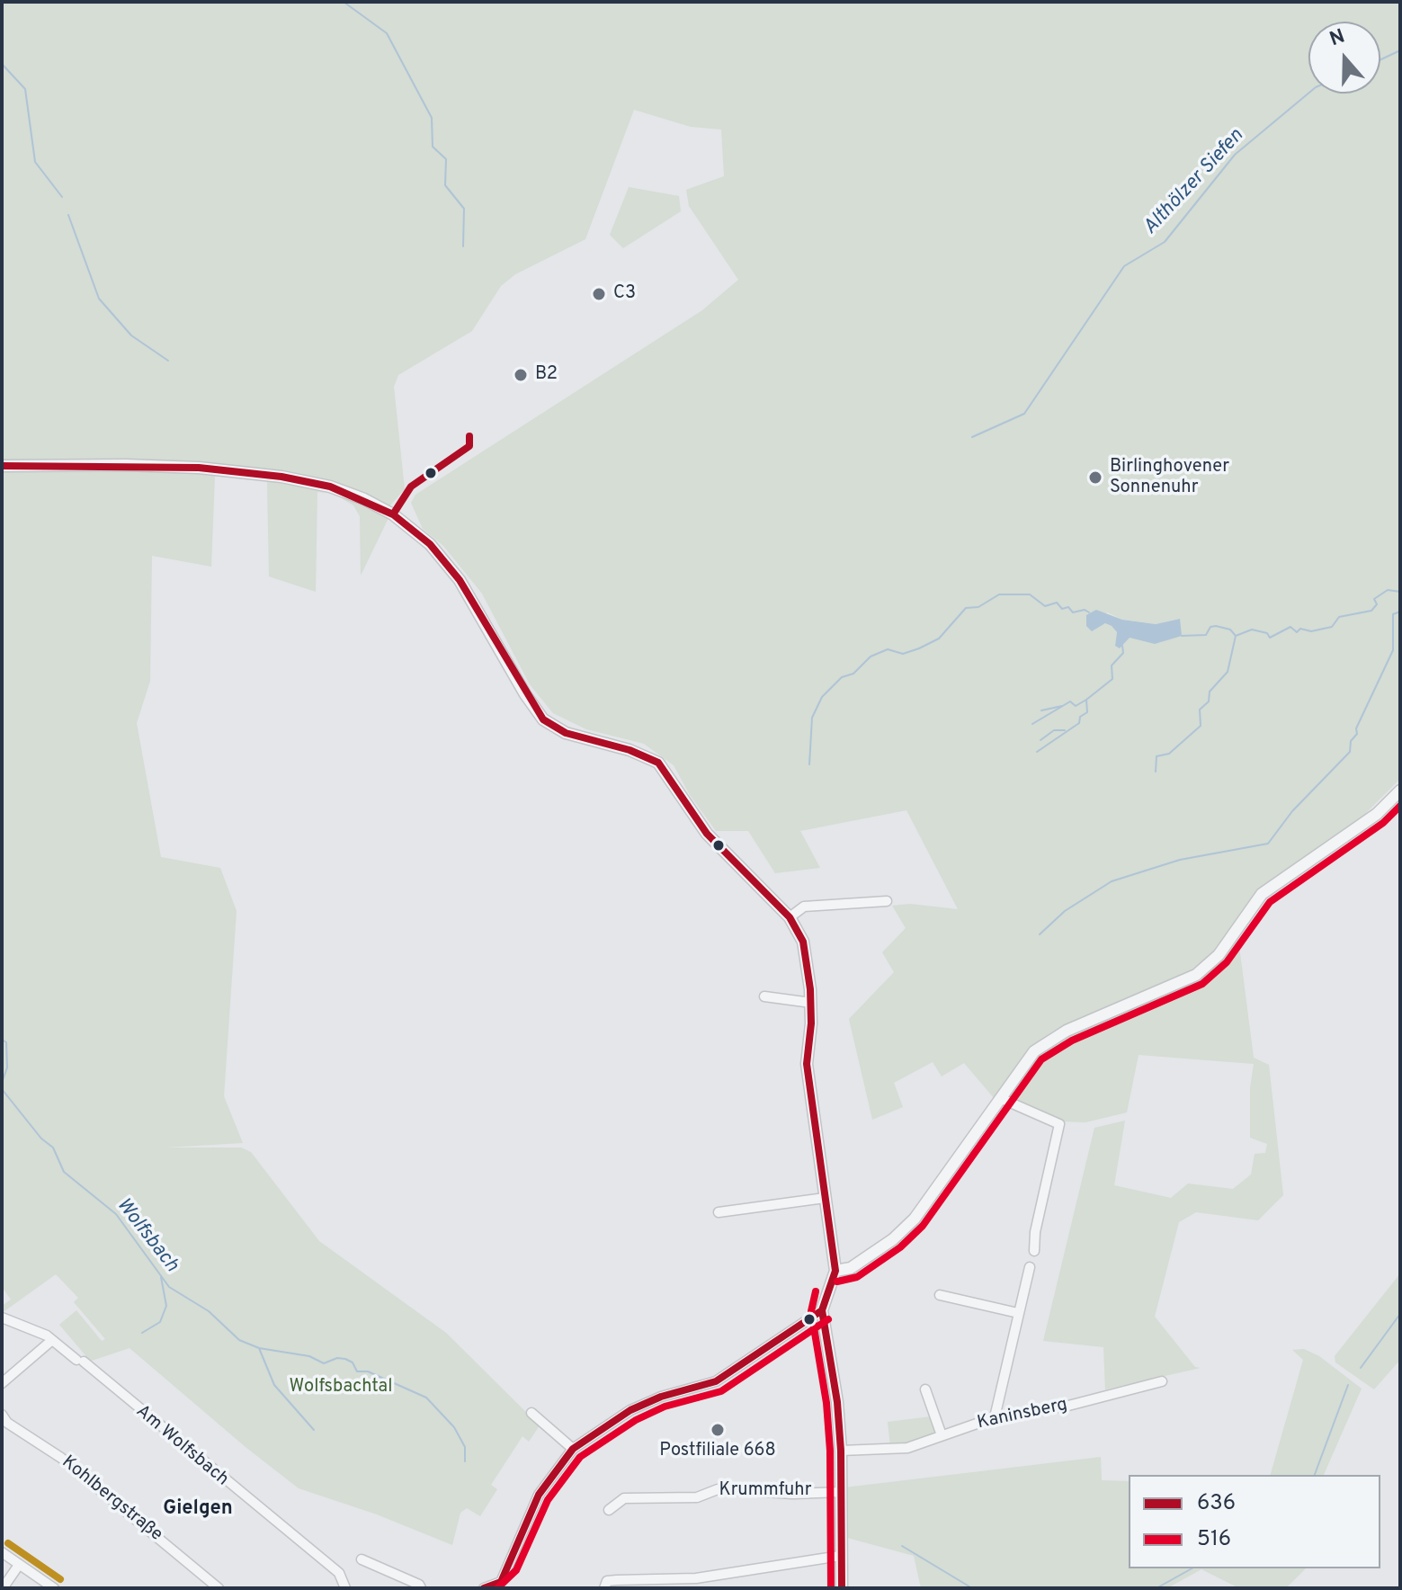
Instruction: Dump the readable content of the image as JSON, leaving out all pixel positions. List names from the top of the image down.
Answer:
{
  "streets": {
    "street": [
      "Kaninsberg",
      "Am Wolfsbach",
      "Krummfuhr",
      "Kohlbergstraße"
    ]
  },
  "districts": ["Gielgen"],
  "water": ["Althölzer Siefen", "Wolfsbach"],
  "parks": ["Wolfsbachtal"],
  "places": [
    "C3",
    "B2",
    "Birlinghovener Sonnenuhr",
    "Postfiliale 668"
  ],
  "lines": ["transit line 636", "transit line 516"],
  "legend": ["636", "516"],
  "north": "top"
}
